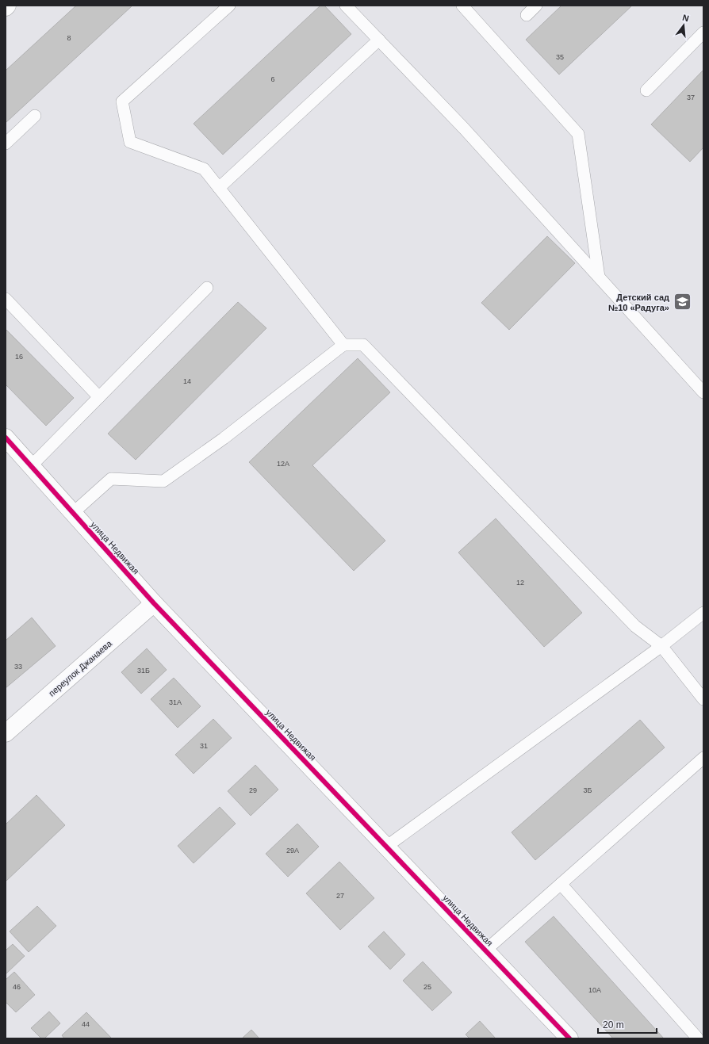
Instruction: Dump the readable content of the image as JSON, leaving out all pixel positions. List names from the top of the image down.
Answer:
{
  "streets": {
    "street": ["улица Недвижая", "переулок Джанаева"]
  },
  "crossings": [
    ["улица Недвижая", "переулок Джанаева"]
  ],
  "places": {
    "school or university": ["Детский сад №10 «Радуга»"]
  },
  "house_numbers": [
    "8",
    "35",
    "6",
    "37",
    "16",
    "14",
    "12А",
    "12",
    "33",
    "31Б",
    "31А",
    "31",
    "29",
    "3Б",
    "29А",
    "27",
    "46",
    "25",
    "10А",
    "44"
  ],
  "scale_bar": "20 m",
  "north": "top"
}
